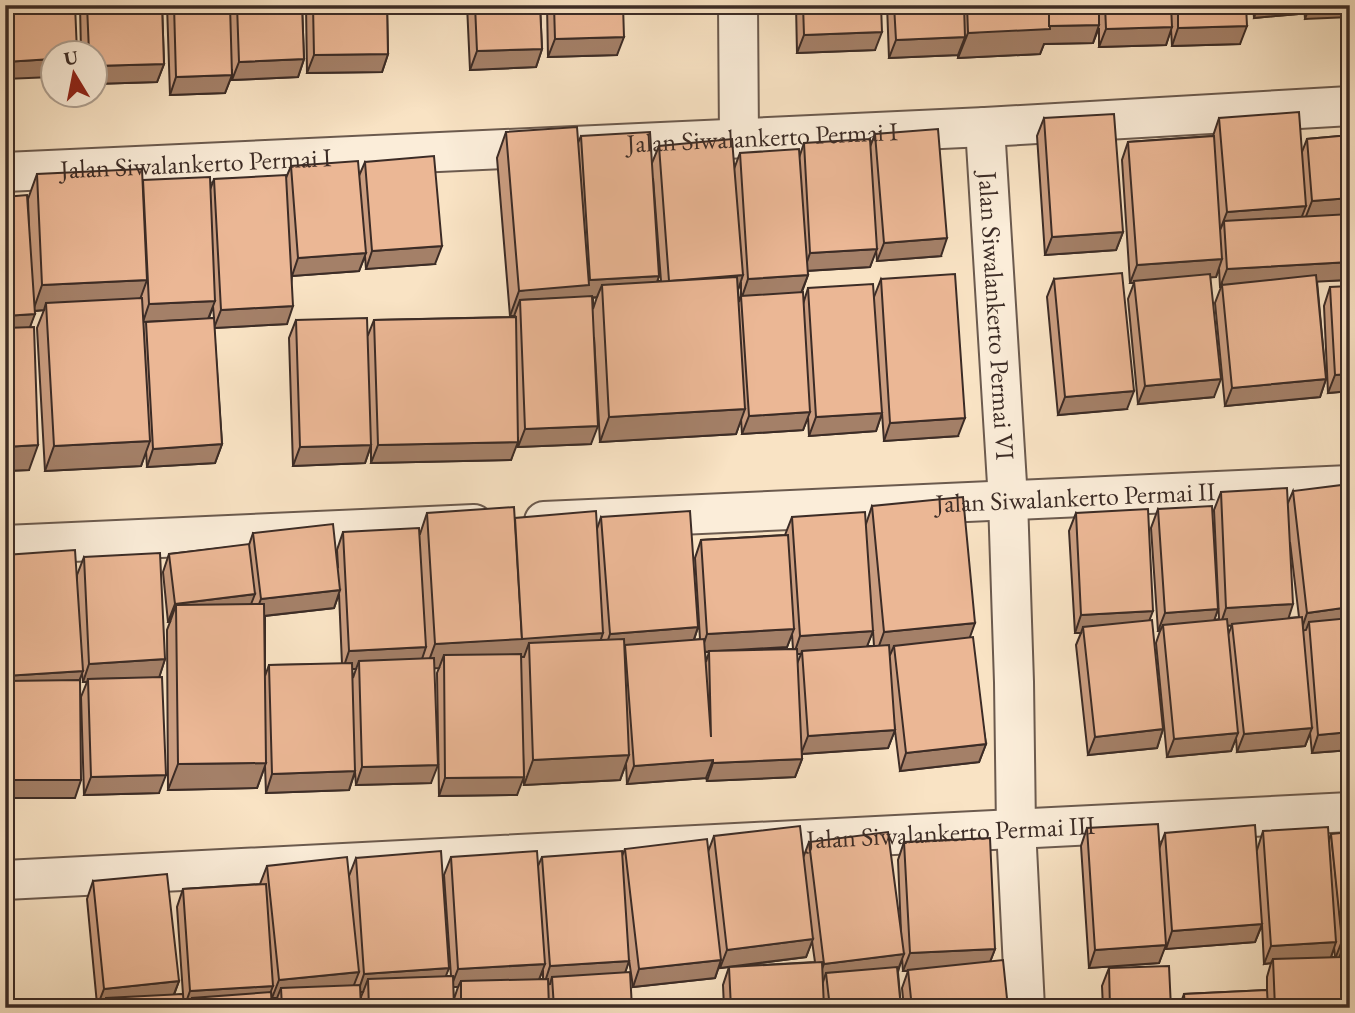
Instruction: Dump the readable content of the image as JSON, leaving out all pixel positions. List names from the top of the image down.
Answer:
{
  "streets": {
    "street": [
      "Jalan Siwalankerto Permai I",
      "Jalan Siwalankerto Permai VI",
      "Jalan Siwalankerto Permai II",
      "Jalan Siwalankerto Permai III"
    ]
  },
  "crossings": [
    ["Jalan Siwalankerto Permai I", "Jalan Siwalankerto Permai VI"],
    ["Jalan Siwalankerto Permai VI", "Jalan Siwalankerto Permai II"],
    ["Jalan Siwalankerto Permai VI", "Jalan Siwalankerto Permai III"]
  ],
  "north": "top"
}
